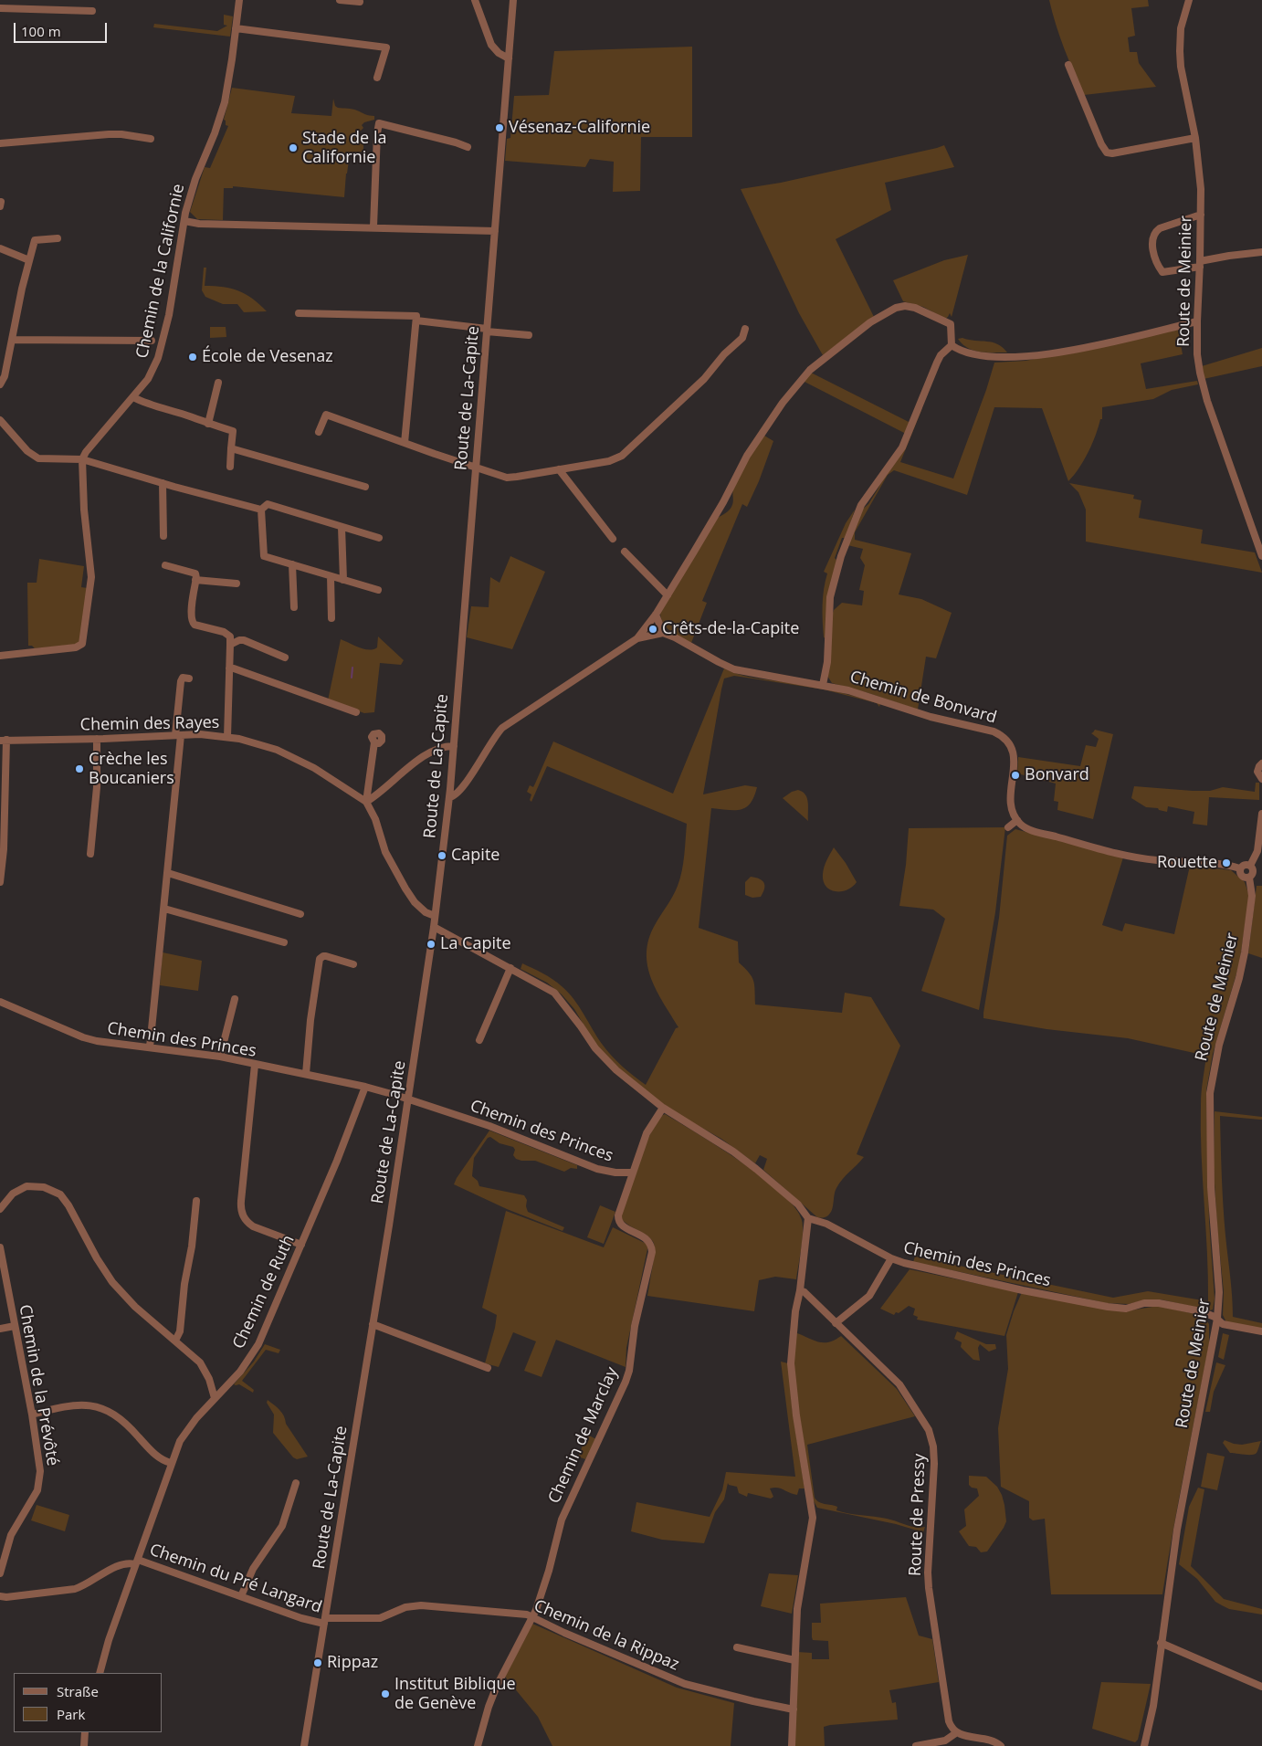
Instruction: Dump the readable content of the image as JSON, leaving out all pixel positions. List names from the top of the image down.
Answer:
{
  "streets": {
    "street": [
      "Chemin de la Californie",
      "Route de Meinier",
      "Route de La-Capite",
      "Chemin de Bonvard",
      "Chemin des Rayes",
      "Chemin des Princes",
      "Chemin de Ruth",
      "Chemin de la Prévôté",
      "Chemin de Marclay",
      "Route de Pressy",
      "Chemin du Pré Langard",
      "Chemin de la Rippaz"
    ]
  },
  "crossings": [
    ["Route de Meinier", "Chemin des Princes"],
    ["Route de La-Capite", "Chemin des Princes"],
    ["Route de La-Capite", "Chemin du Pré Langard"],
    ["Route de La-Capite", "Chemin de la Rippaz"],
    ["Chemin des Princes", "Chemin de Ruth"],
    ["Chemin des Princes", "Chemin de Marclay"],
    ["Chemin de Ruth", "Chemin du Pré Langard"],
    ["Chemin de Marclay", "Chemin de la Rippaz"],
    ["Chemin du Pré Langard", "Chemin de la Rippaz"]
  ],
  "places": [
    "Vésenaz-Californie",
    "Stade de la Californie",
    "École de Vesenaz",
    "Crêts-de-la-Capite",
    "Crèche les Boucaniers",
    "Bonvard",
    "Capite",
    "Rouette",
    "La Capite",
    "Rippaz",
    "Institut Biblique de Genève"
  ],
  "legend": ["Straße", "Park"],
  "scale_bar": "100 m"
}
